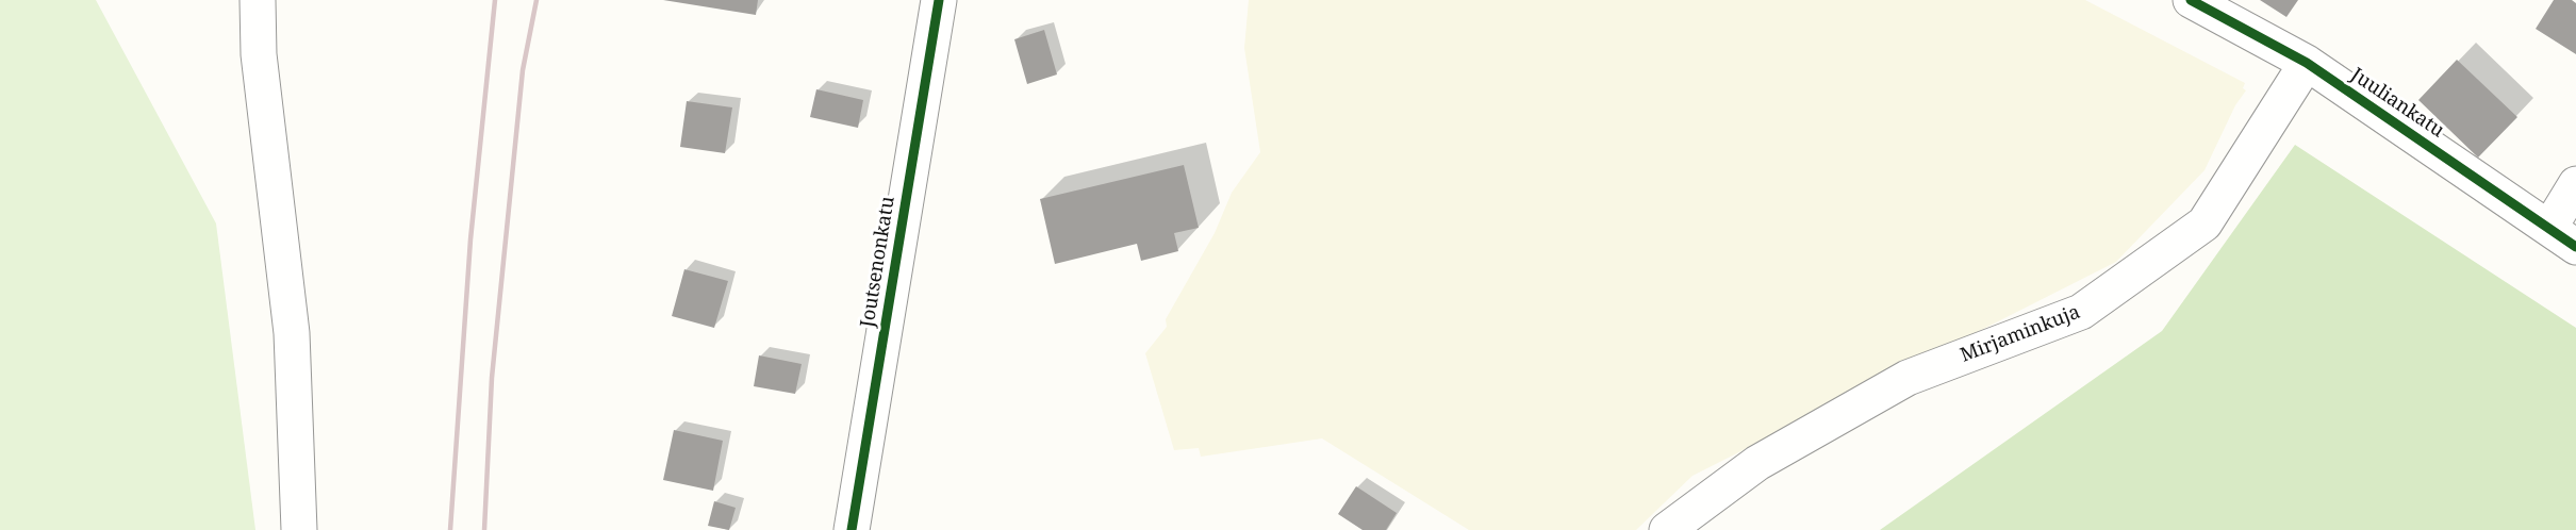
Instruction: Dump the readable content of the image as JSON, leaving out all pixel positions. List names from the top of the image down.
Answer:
{
  "streets": {
    "street": ["Juuliankatu", "Joutsenonkatu", "Mirjaminkuja"]
  },
  "crossings": [
    ["Juuliankatu", "Mirjaminkuja"]
  ]
}
